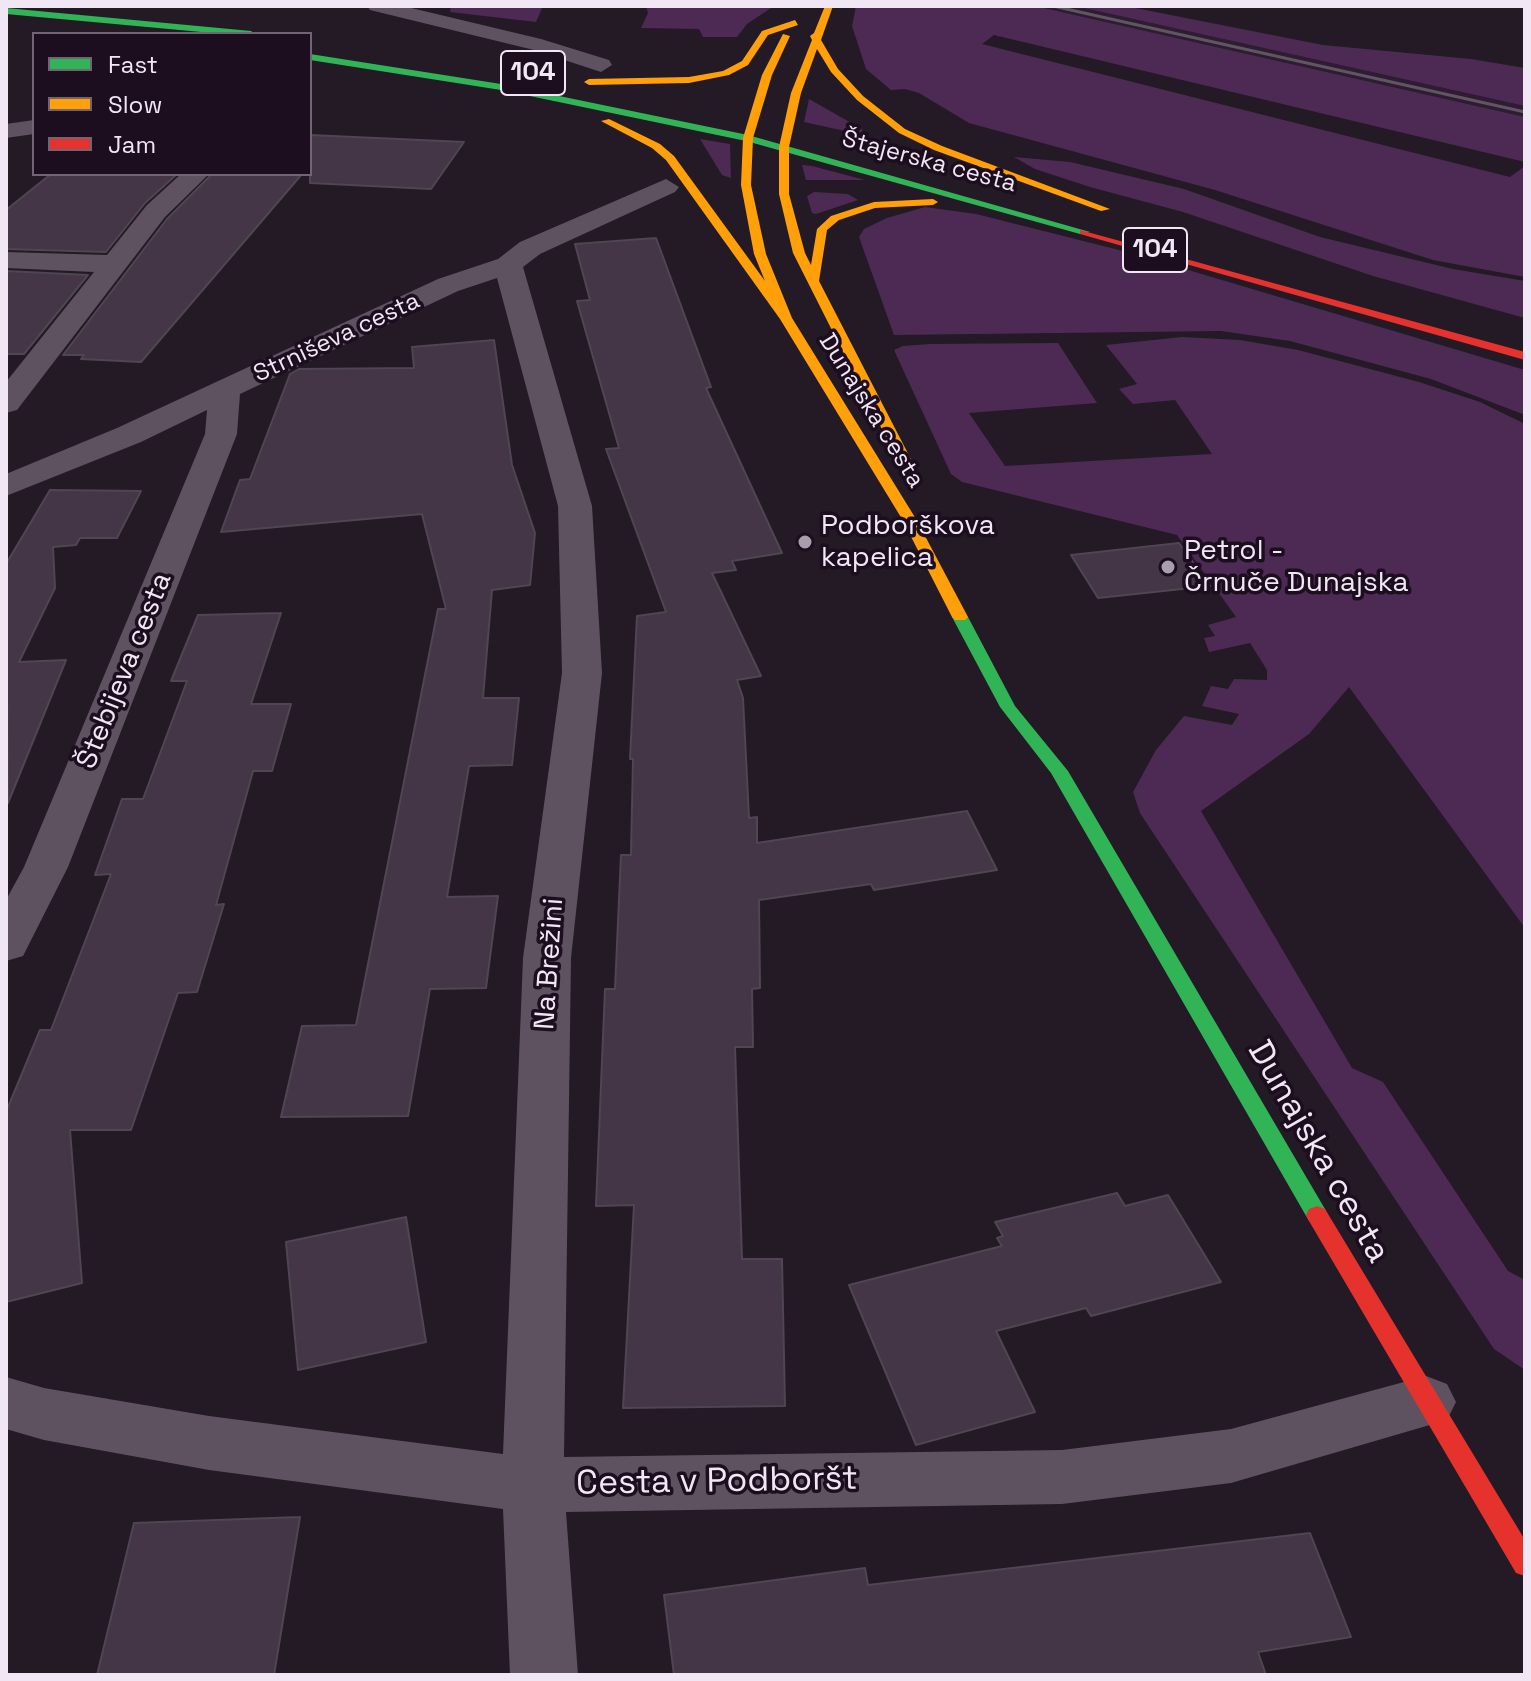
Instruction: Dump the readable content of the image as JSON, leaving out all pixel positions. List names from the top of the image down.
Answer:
{
  "streets": {
    "main road": ["104", "Štajerska cesta", "Dunajska cesta"],
    "street": [
      "Strniševa cesta",
      "Štebijeva cesta",
      "Na Brežini",
      "Cesta v Podboršt"
    ]
  },
  "crossings": [
    ["Štajerska cesta", "Dunajska cesta"],
    ["Strniševa cesta", "Štebijeva cesta"],
    ["Strniševa cesta", "Na Brežini"],
    ["Dunajska cesta", "Cesta v Podboršt"],
    ["Na Brežini", "Cesta v Podboršt"]
  ],
  "places": ["Podborškova kapelica", "Petrol - Črnuče Dunajska"],
  "legend": ["Fast", "Slow", "Jam"]
}
